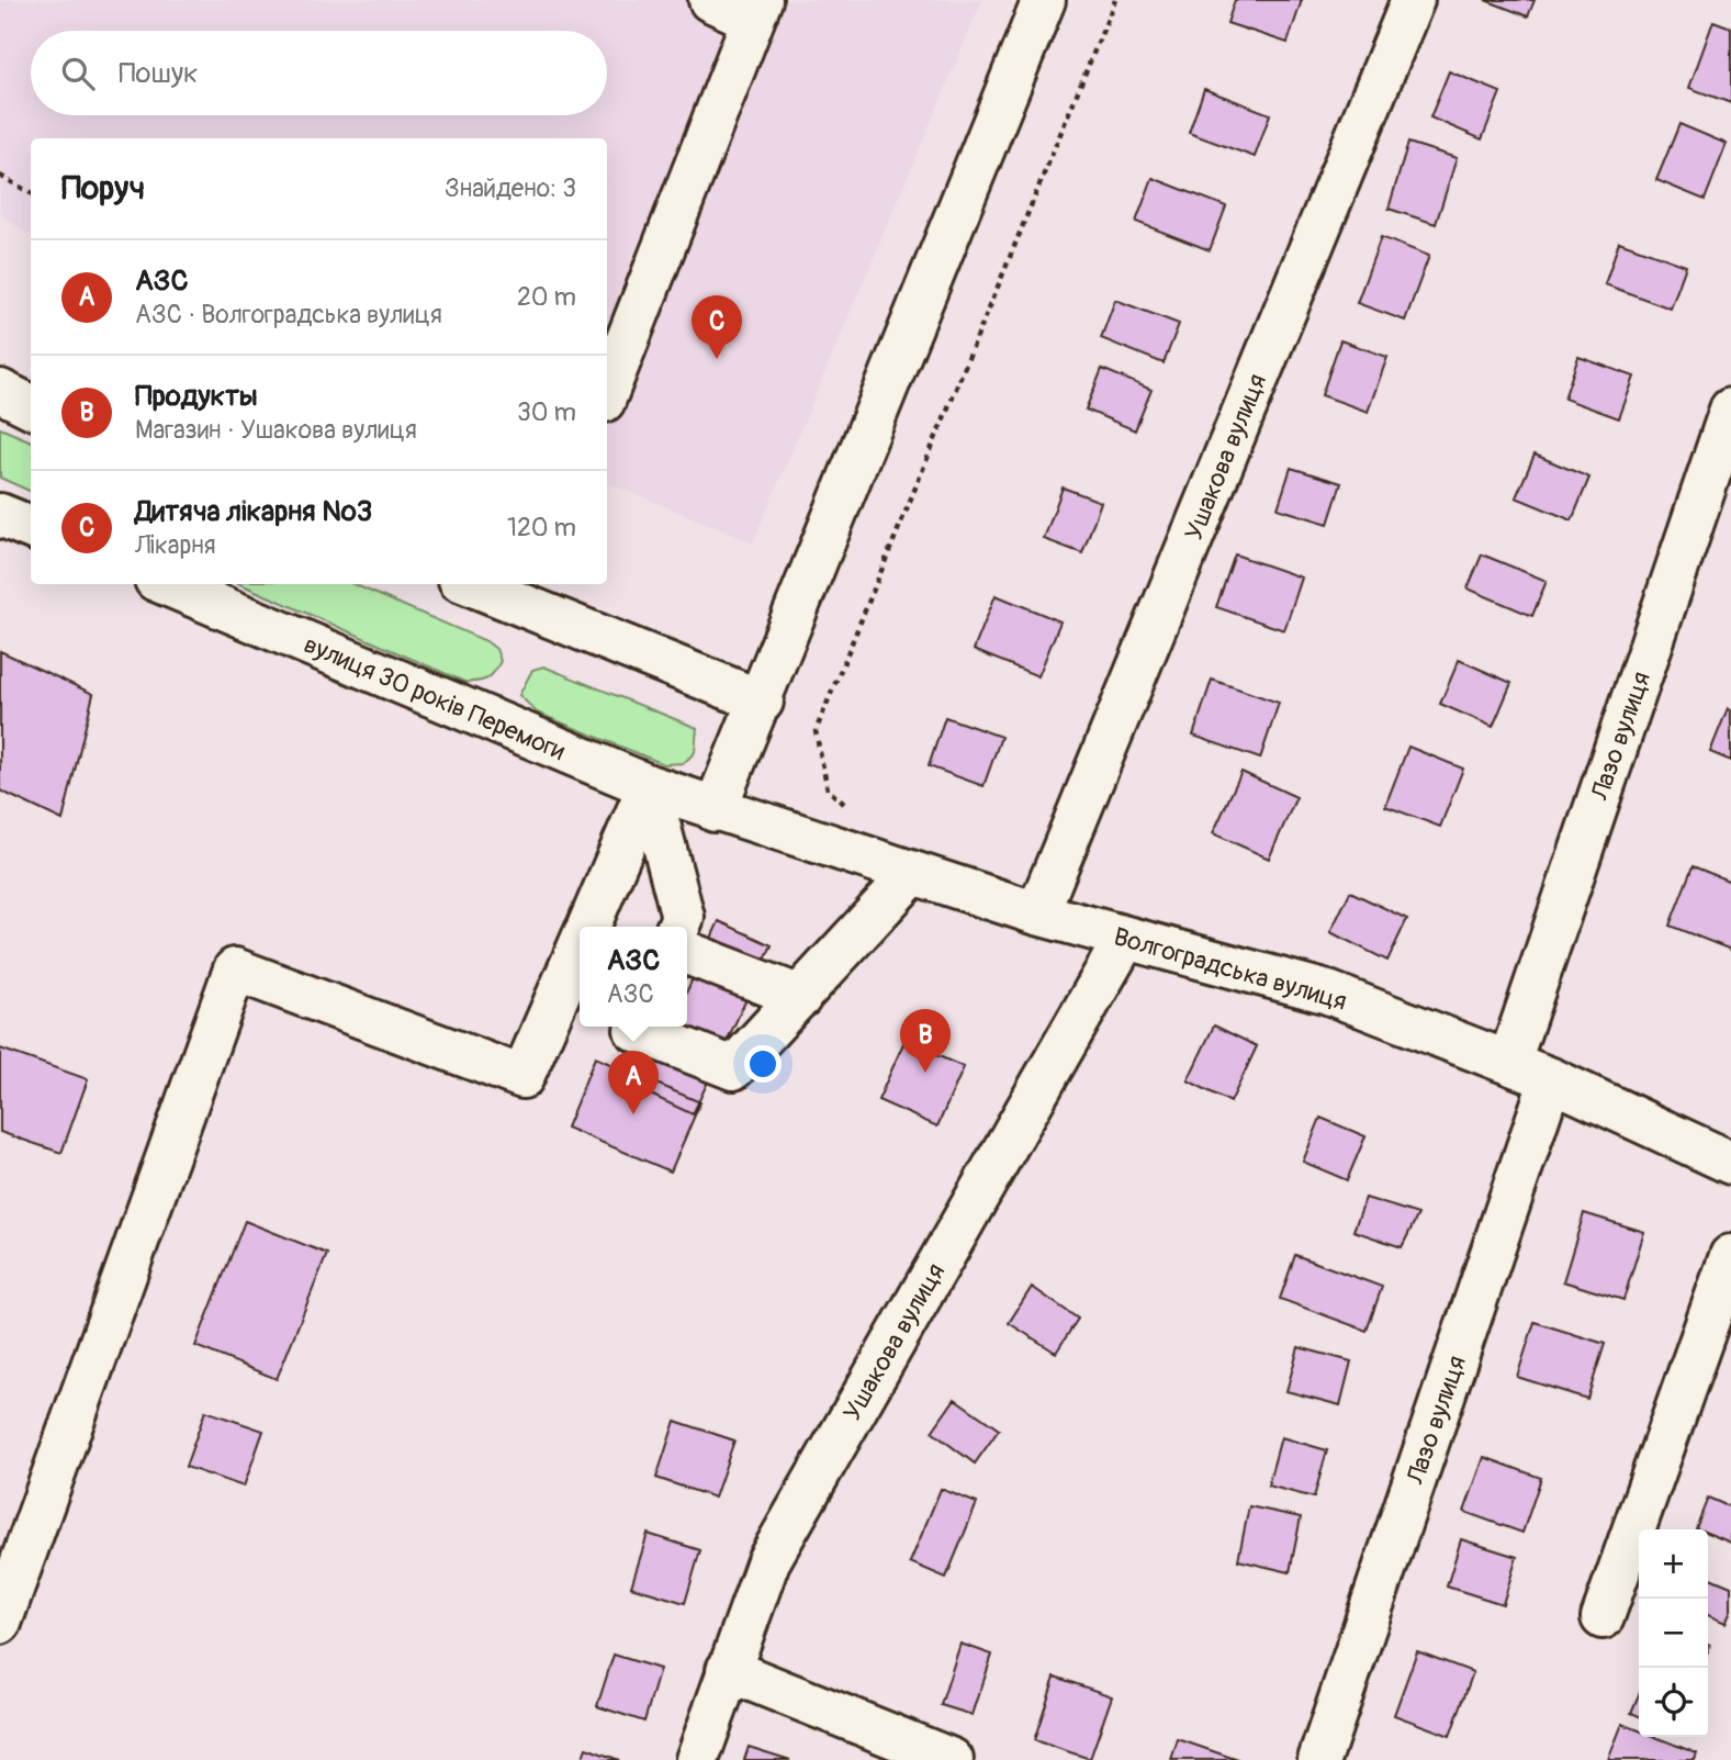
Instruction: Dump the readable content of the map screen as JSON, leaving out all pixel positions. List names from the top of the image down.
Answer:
{
  "streets": {
    "street": [
      "Ушакова вулиця",
      "вулиця 30 років Перемоги",
      "Лазо вулиця",
      "Волгоградська вулиця"
    ]
  },
  "crossings": [
    ["Ушакова вулиця", "Волгоградська вулиця"],
    ["вулиця 30 років Перемоги", "Волгоградська вулиця"],
    ["Лазо вулиця", "Волгоградська вулиця"]
  ],
  "page": {
    "search": "Пошук",
    "heading": ["Поруч", "Знайдено: 3"],
    "list": [
      {
        "mark": "A",
        "name": "АЗС",
        "note": "АЗС · Волгоградська вулиця",
        "value": "20 m"
      },
      {
        "mark": "B",
        "name": "Продукты",
        "note": "Магазин · Ушакова вулиця",
        "value": "30 m"
      },
      {
        "mark": "C",
        "name": "Дитяча лікарня №3",
        "note": "Лікарня",
        "value": "120 m"
      }
    ],
    "pins": ["C", "B", "A"],
    "popup": ["АЗС", "АЗС"],
    "map_buttons": ["+", "−"]
  }
}
